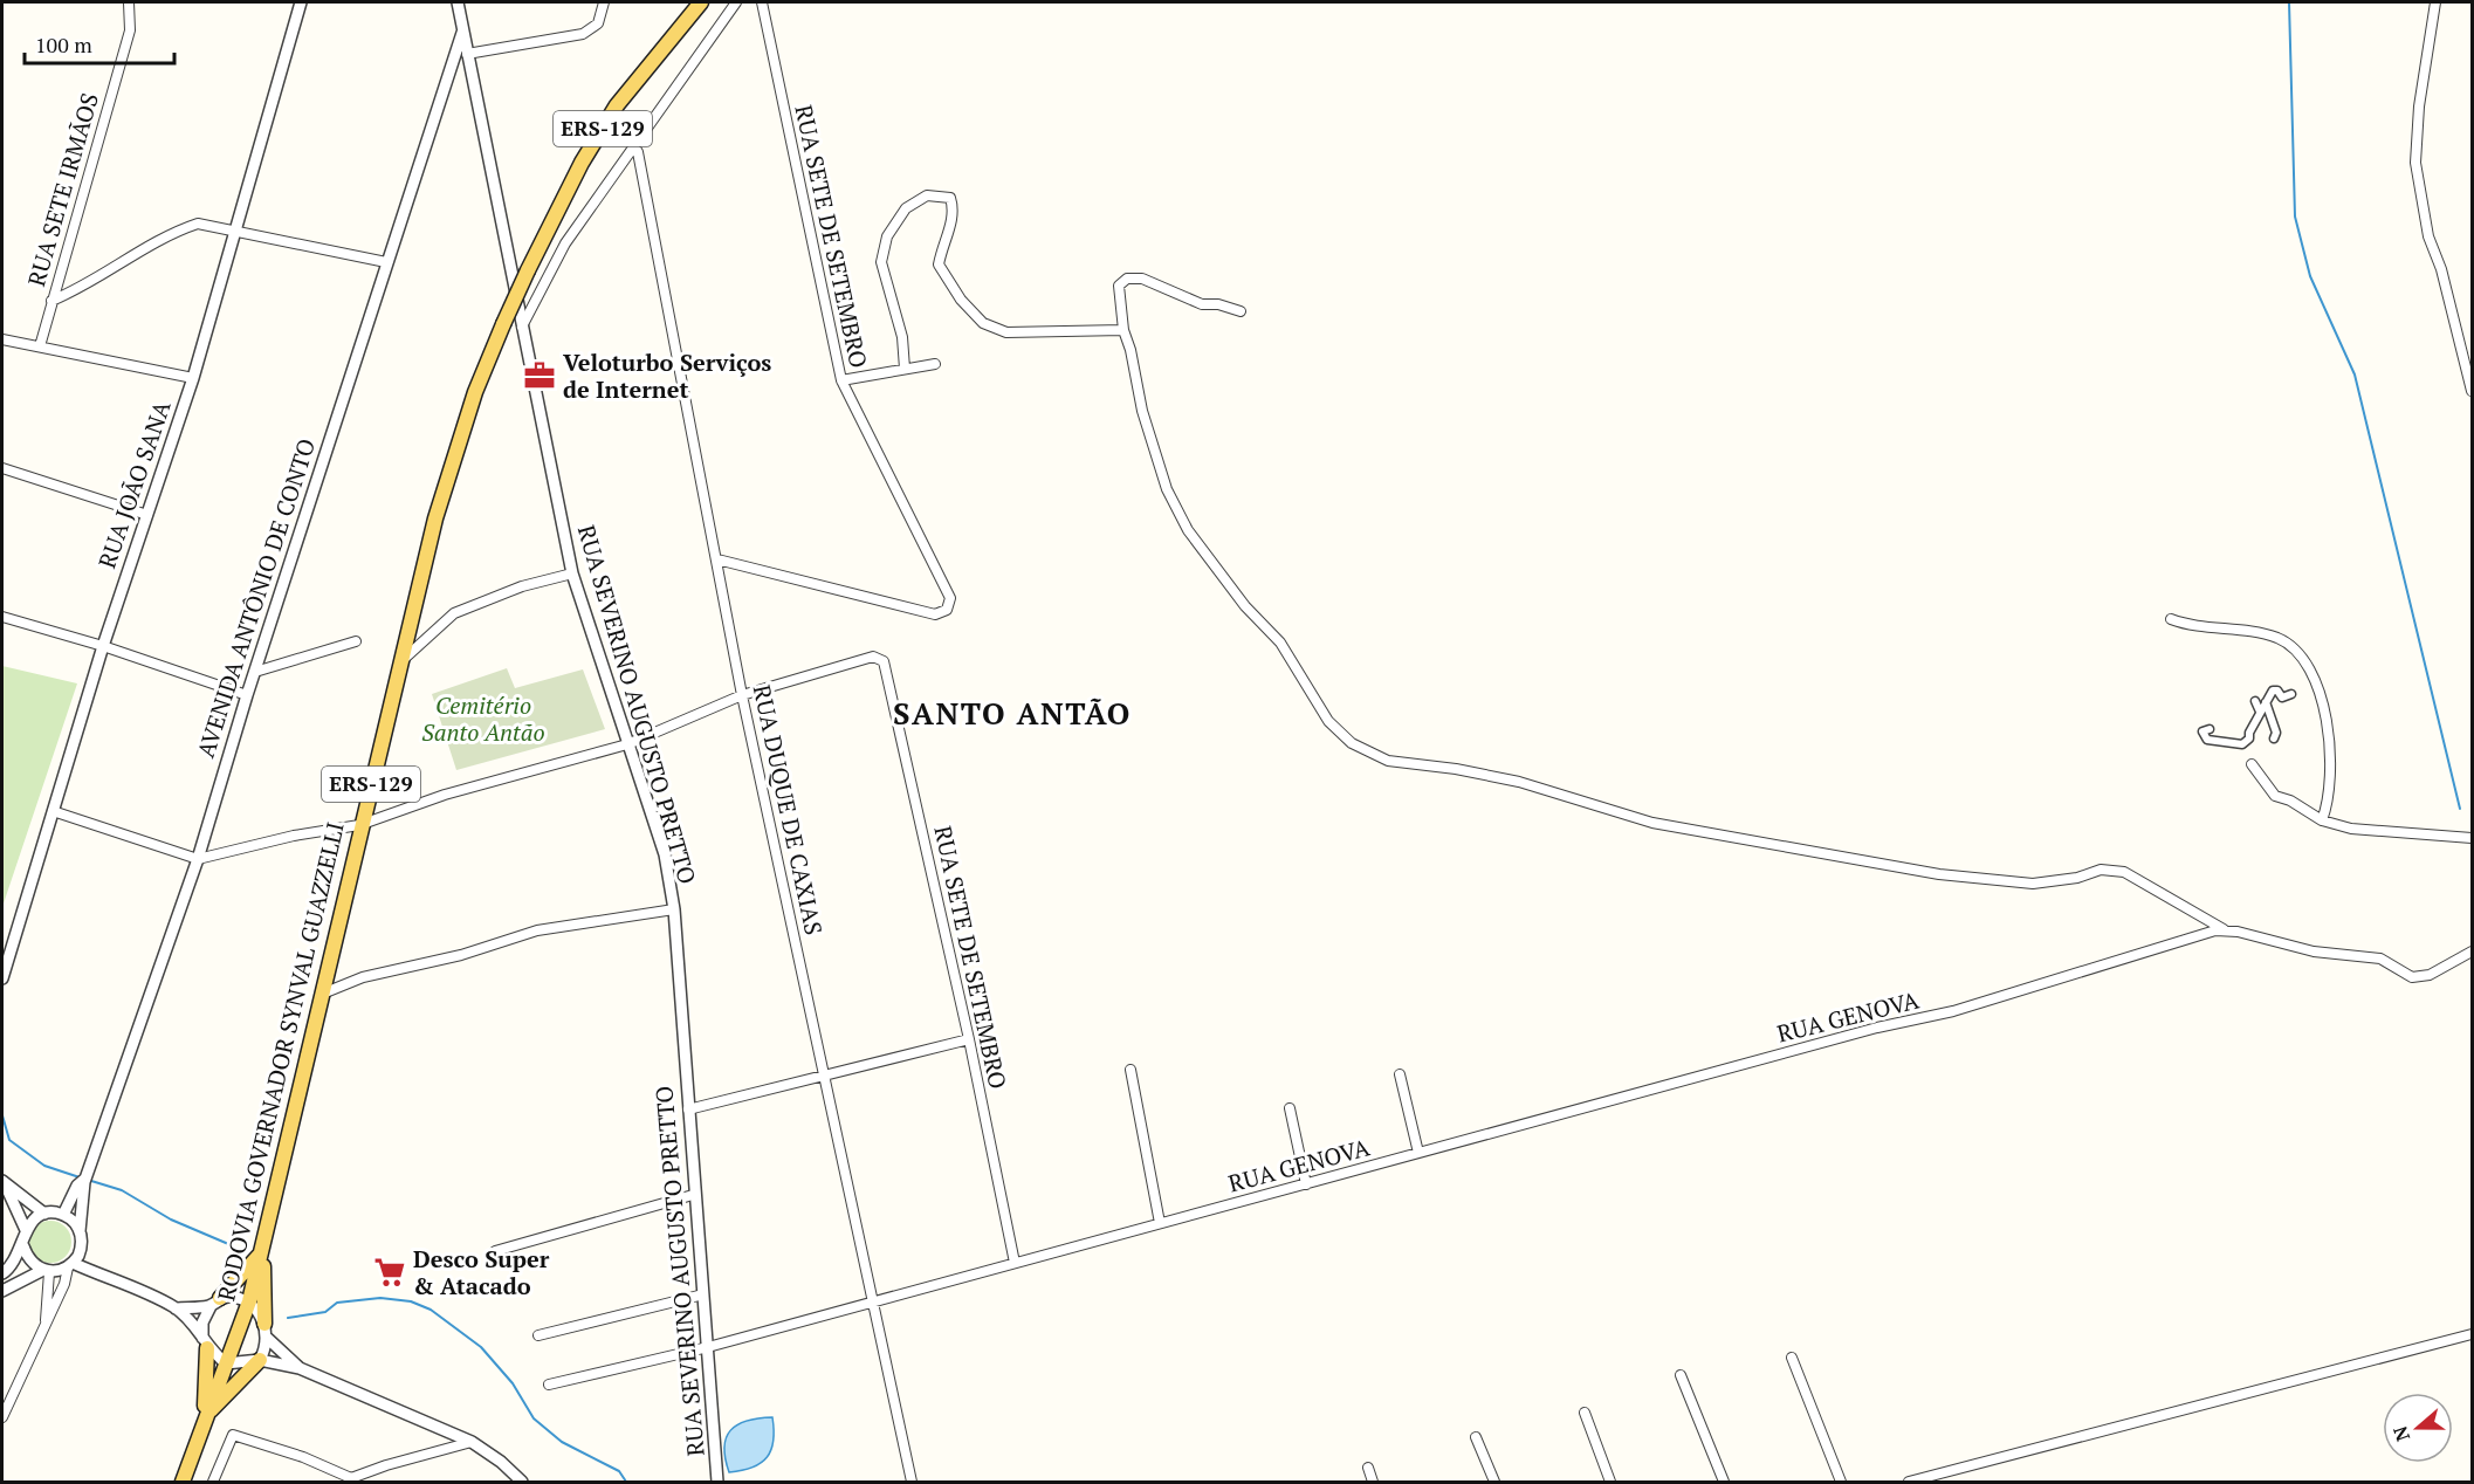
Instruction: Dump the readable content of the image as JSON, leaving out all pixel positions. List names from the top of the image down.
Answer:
{
  "streets": {
    "main road": ["ERS-129", "RODOVIA GOVERNADOR SYNVAL GUAZZELLI"],
    "street": [
      "RUA SETE IRMÃOS",
      "RUA SETE DE SETEMBRO",
      "RUA JOÃO SANA",
      "AVENIDA ANTÔNIO DE CONTO",
      "RUA SEVERINO AUGUSTO PRETTO",
      "RUA DUQUE DE CAXIAS",
      "RUA GENOVA"
    ]
  },
  "crossings": [
    ["RUA SETE DE SETEMBRO", "RUA DUQUE DE CAXIAS"],
    ["RUA SETE DE SETEMBRO", "RUA GENOVA"],
    ["AVENIDA ANTÔNIO DE CONTO", "RUA SEVERINO AUGUSTO PRETTO"],
    ["RUA SEVERINO AUGUSTO PRETTO", "RUA GENOVA"],
    ["RUA DUQUE DE CAXIAS", "RUA GENOVA"]
  ],
  "districts": ["SANTO ANTÃO"],
  "parks": ["Cemitério Santo Antão"],
  "places": {
    "office": ["Veloturbo Serviços de Internet"],
    "supermarket": ["Desco Super & Atacado"]
  },
  "scale_bar": "100 m",
  "north": "left"
}
